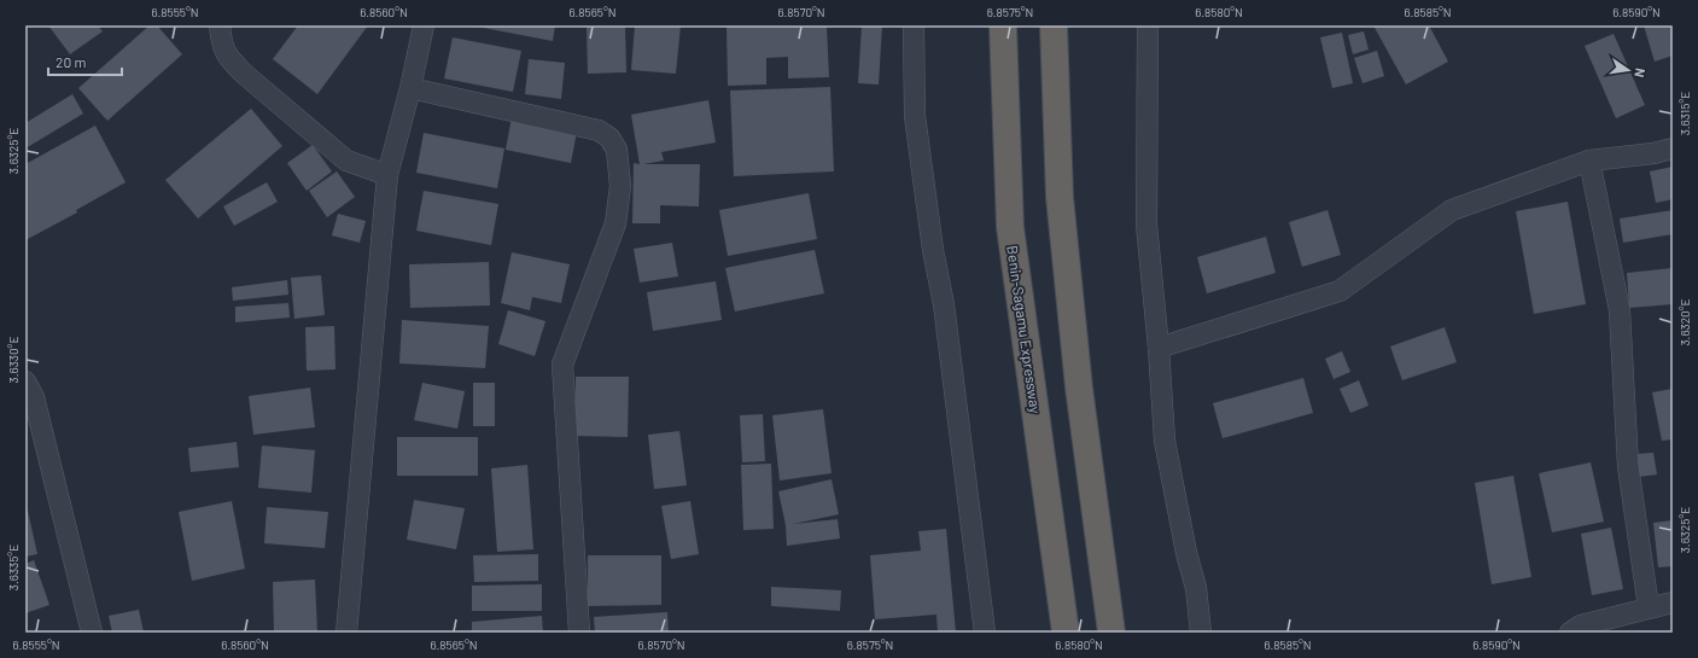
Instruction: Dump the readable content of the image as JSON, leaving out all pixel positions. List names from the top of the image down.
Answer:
{
  "streets": {
    "highway": ["Benin-Sagamu Expressway"]
  },
  "scale_bar": "20 m",
  "north": "right",
  "coordinates": [
    "6.8555°N",
    "6.8560°N",
    "6.8565°N",
    "6.8570°N",
    "6.8575°N",
    "6.8580°N",
    "6.8585°N",
    "6.8590°N",
    "3.6315°E",
    "3.6325°E",
    "3.6320°E",
    "3.6330°E",
    "3.6335°E"
  ]
}
